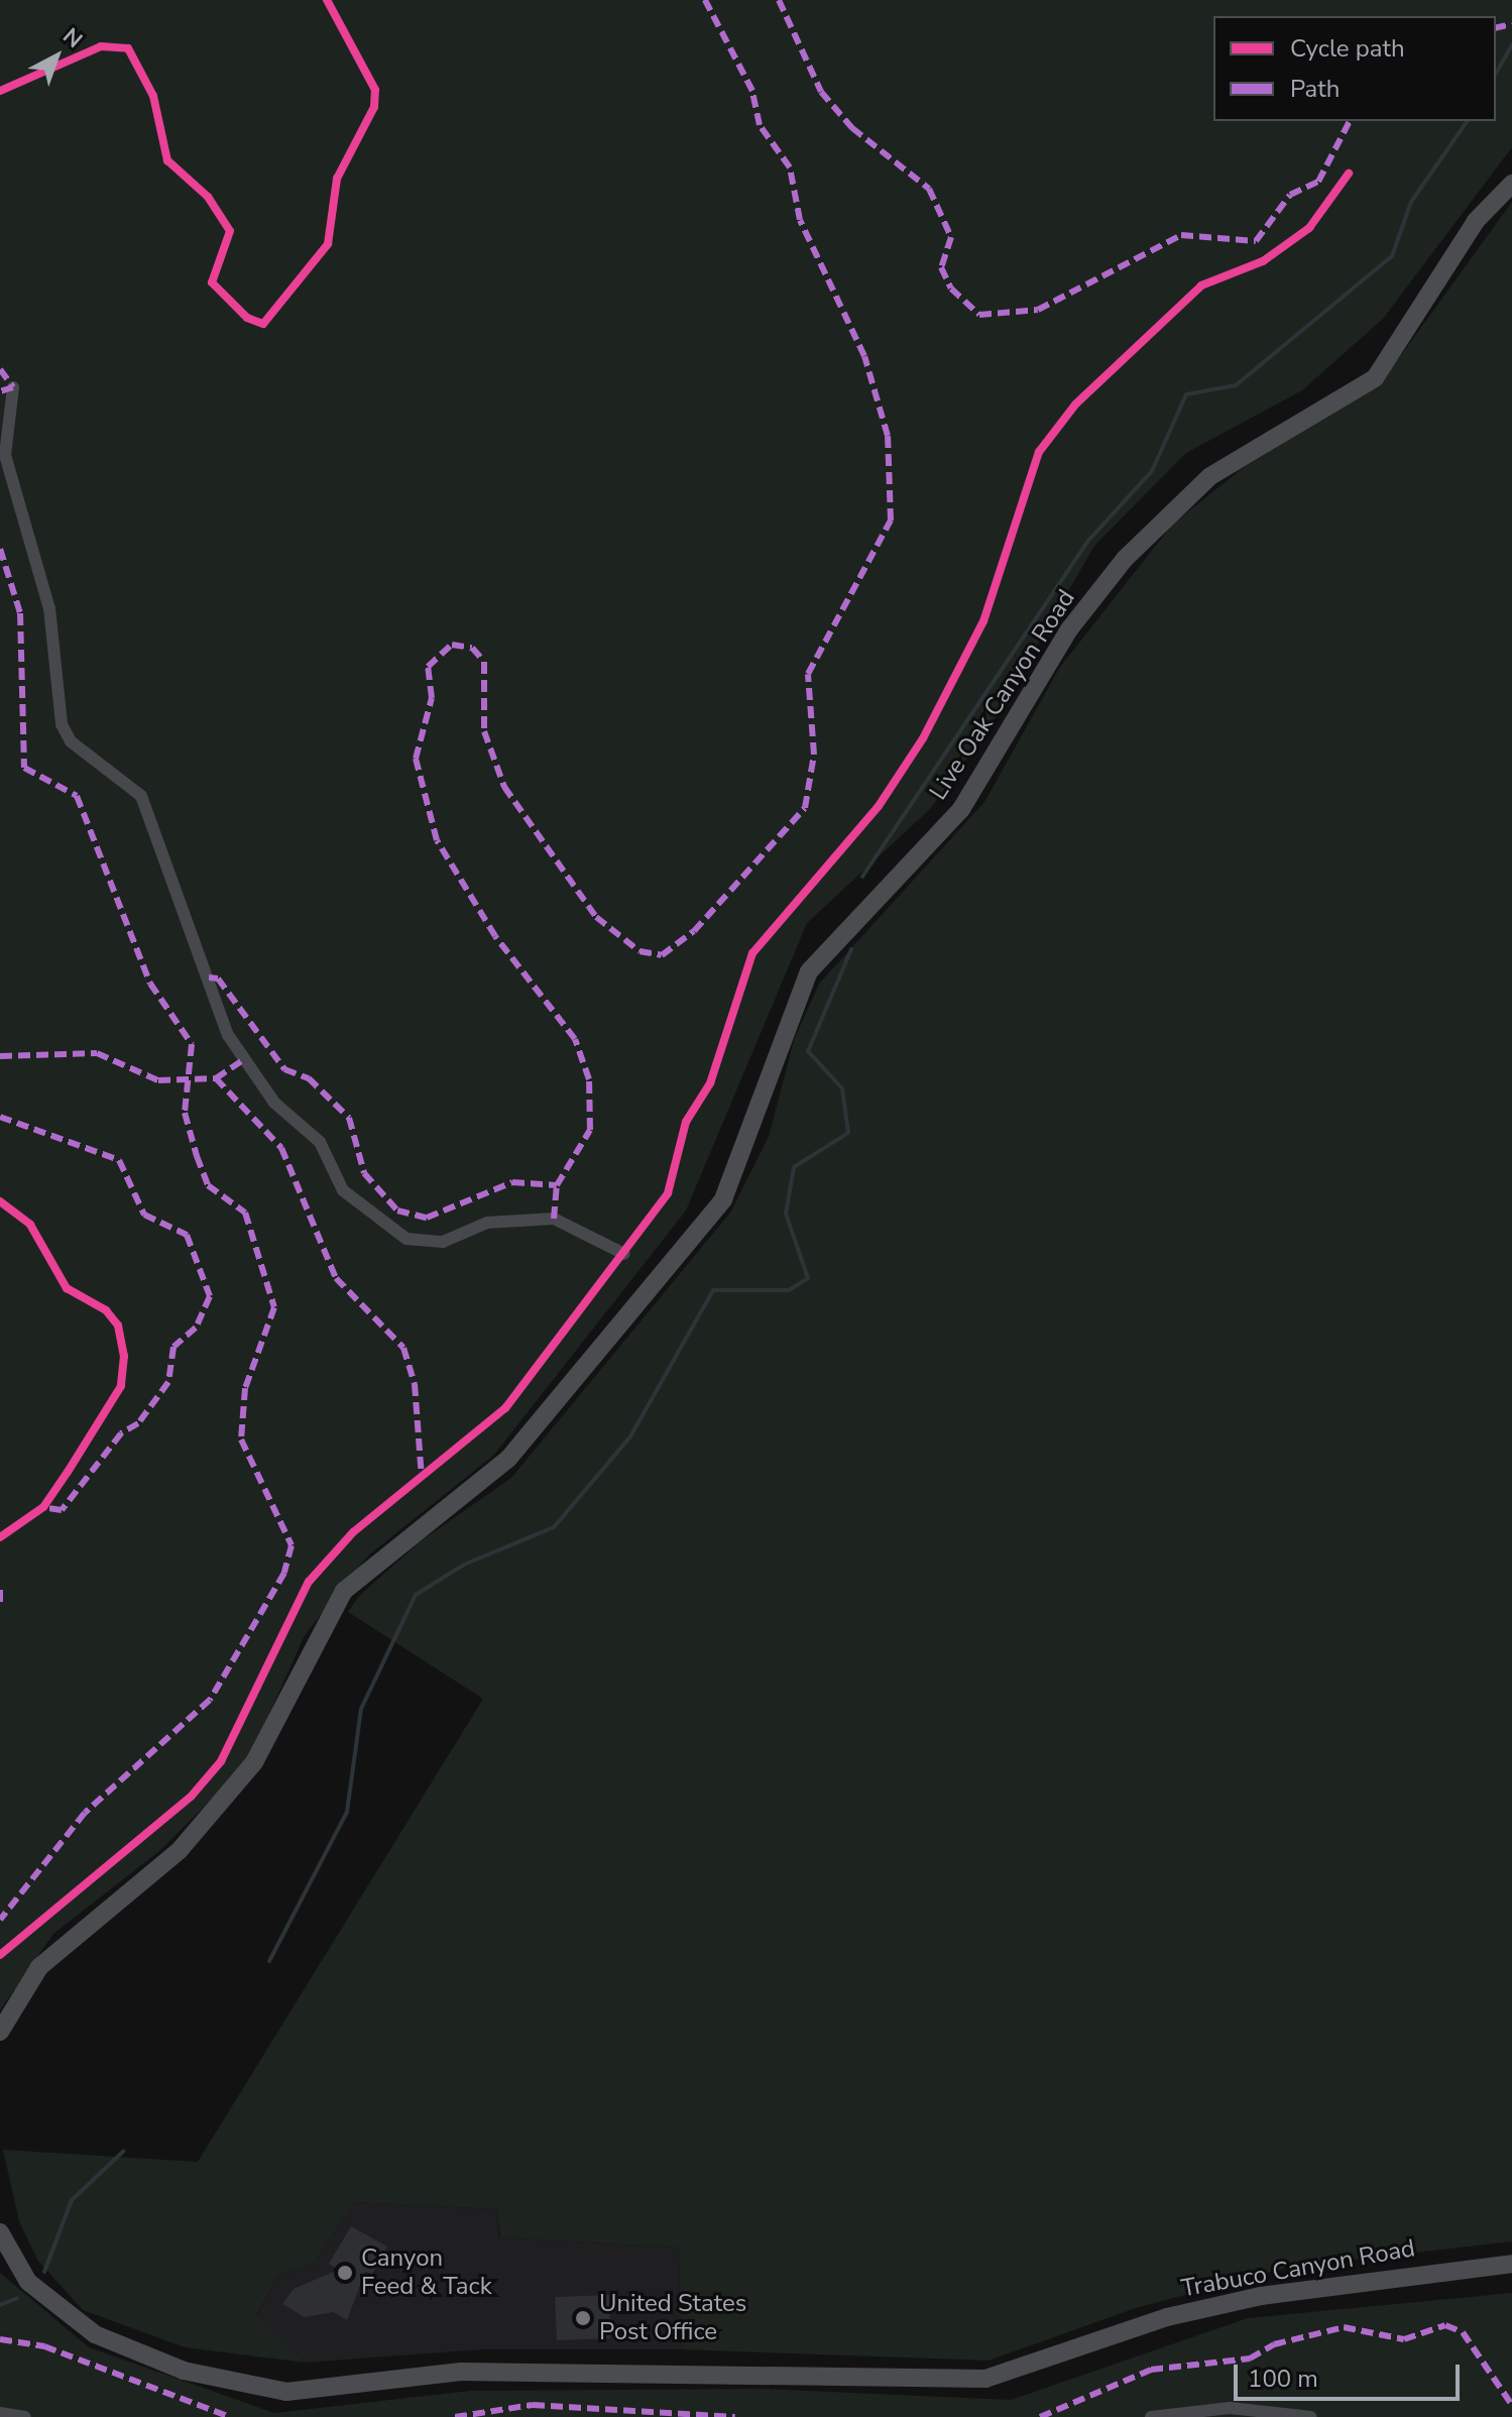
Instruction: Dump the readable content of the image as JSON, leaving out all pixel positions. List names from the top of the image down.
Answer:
{
  "streets": {
    "main road": ["Live Oak Canyon Road", "Trabuco Canyon Road"]
  },
  "places": ["Canyon Feed & Tack", "United States Post Office"],
  "legend": ["Cycle path", "Path"],
  "scale_bar": "100 m",
  "north": "top right"
}
